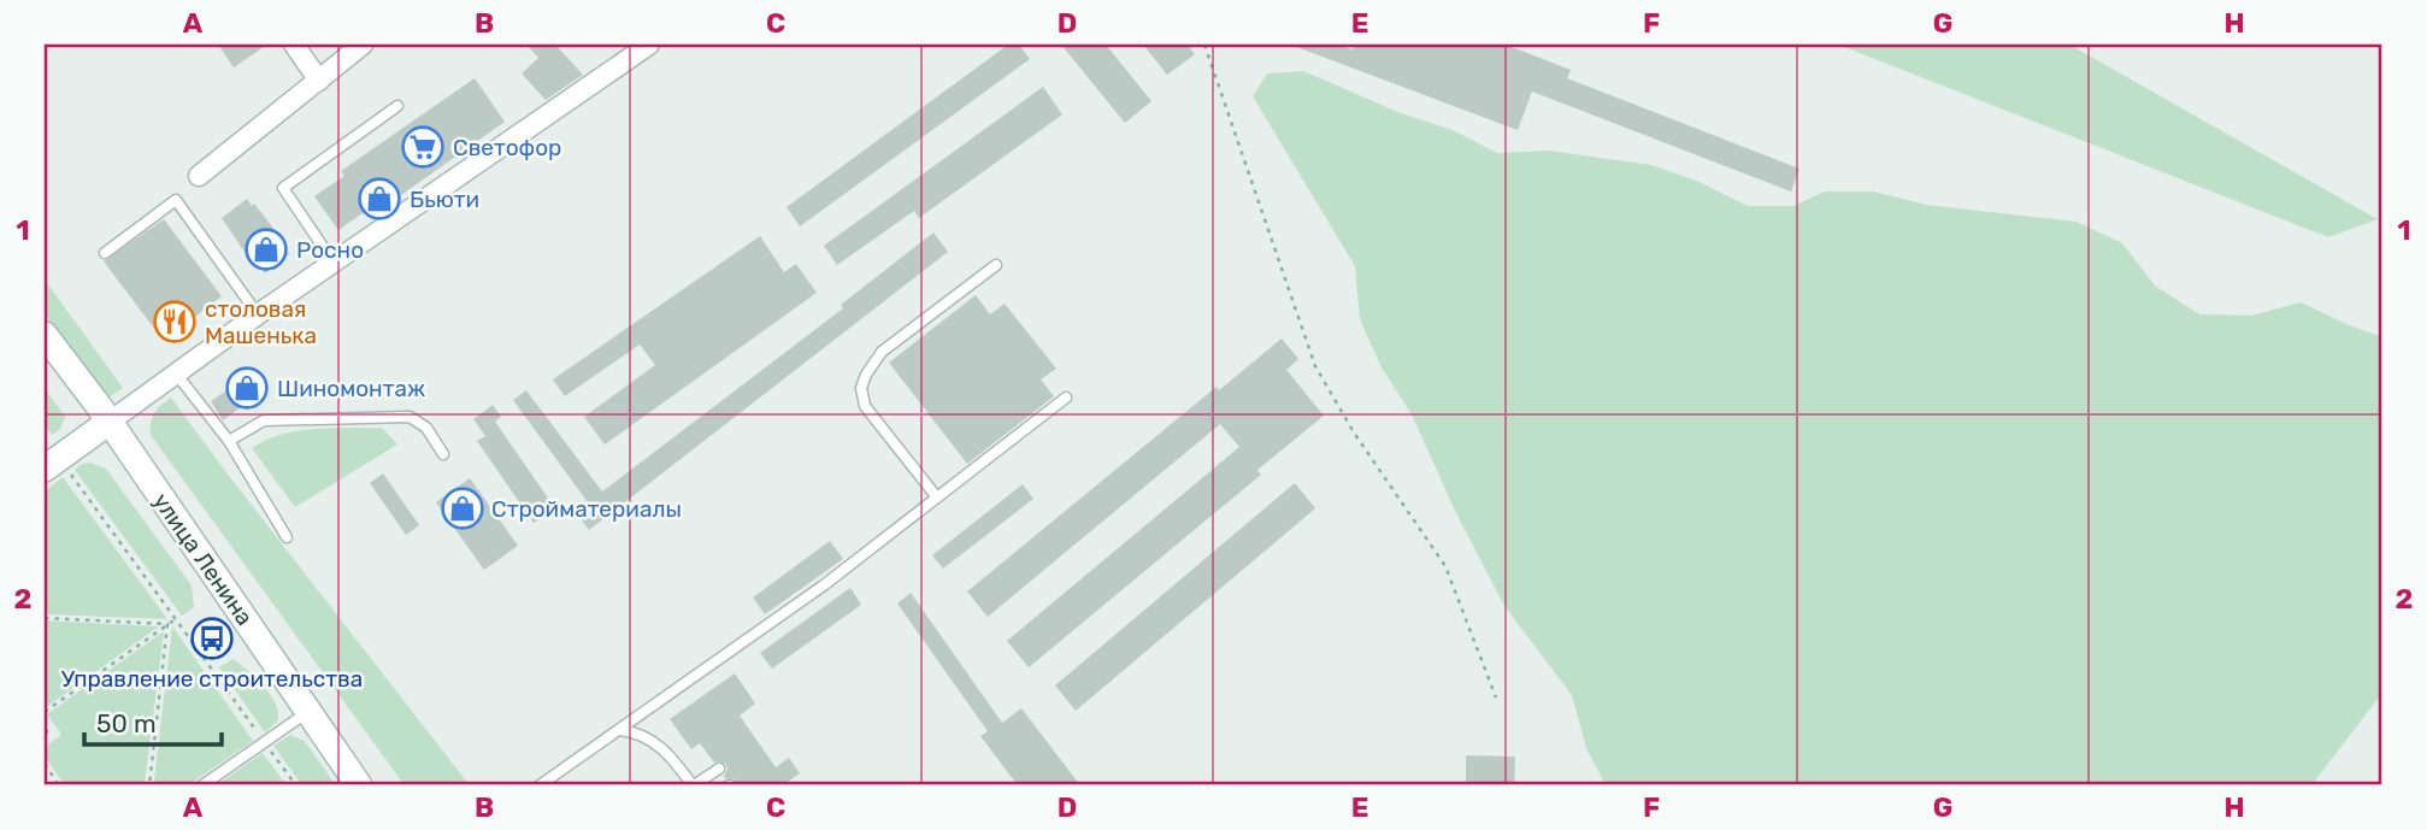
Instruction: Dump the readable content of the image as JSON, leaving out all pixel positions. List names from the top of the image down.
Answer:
{
  "streets": {
    "main road": ["улица Ленина"]
  },
  "places": {
    "supermarket": ["Светофор"],
    "shop": [
      "Бьюти",
      "Росно",
      "Шиномонтаж",
      "Стройматериалы"
    ],
    "restaurant": ["cтоловая Машенька"],
    "bus stop": ["Управление строительства"]
  },
  "scale_bar": "50 m",
  "grid": {
    "columns": [
      "A",
      "B",
      "C",
      "D",
      "E",
      "F",
      "G",
      "H"
    ],
    "rows": ["1", "2"]
  }
}
